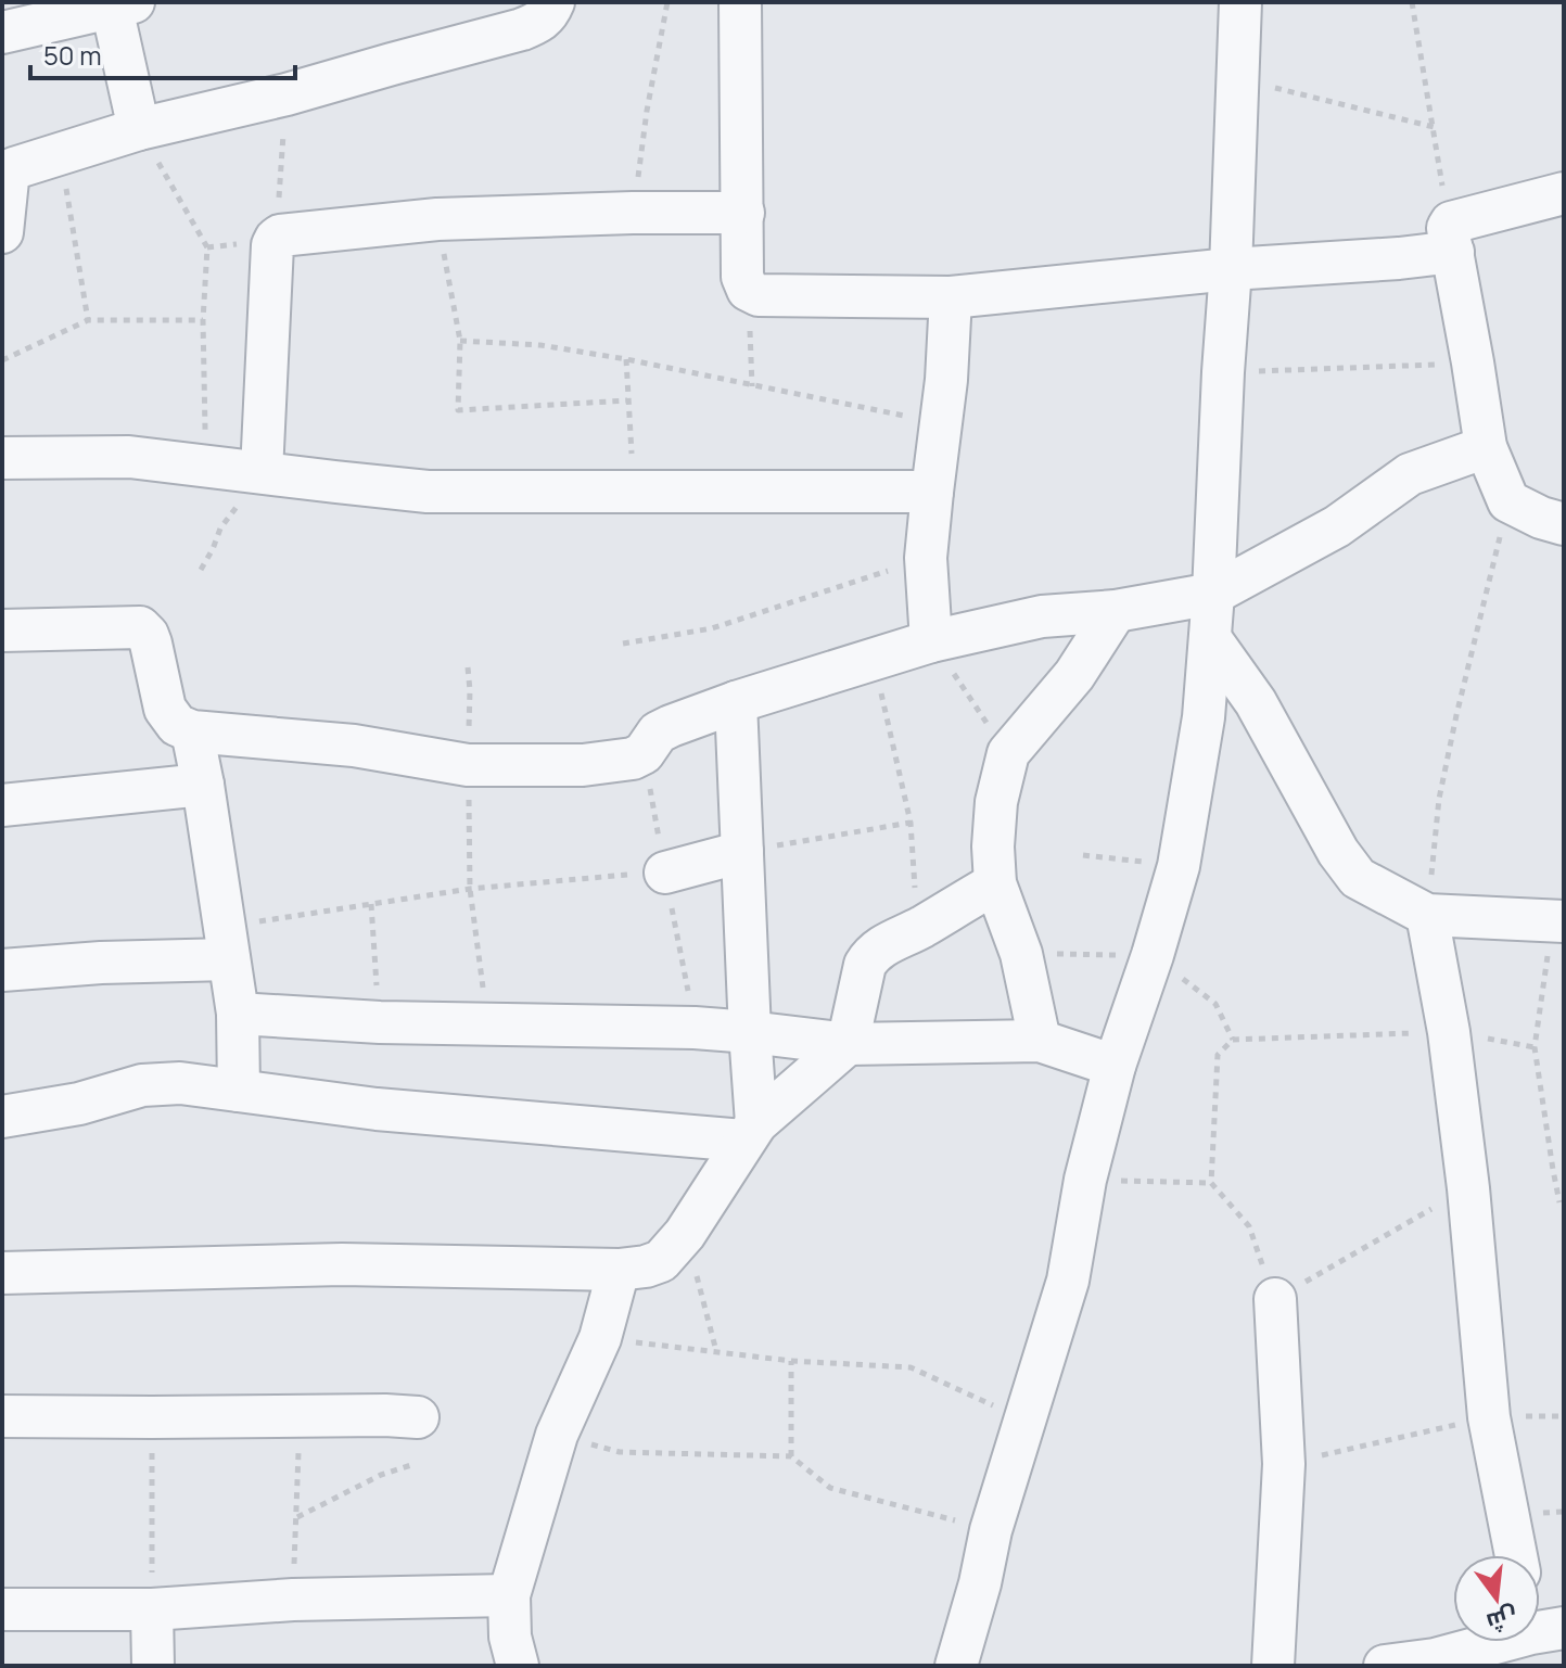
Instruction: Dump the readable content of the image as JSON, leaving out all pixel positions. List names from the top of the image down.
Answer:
{
  "scale_bar": "50 m",
  "north": "bottom"
}
